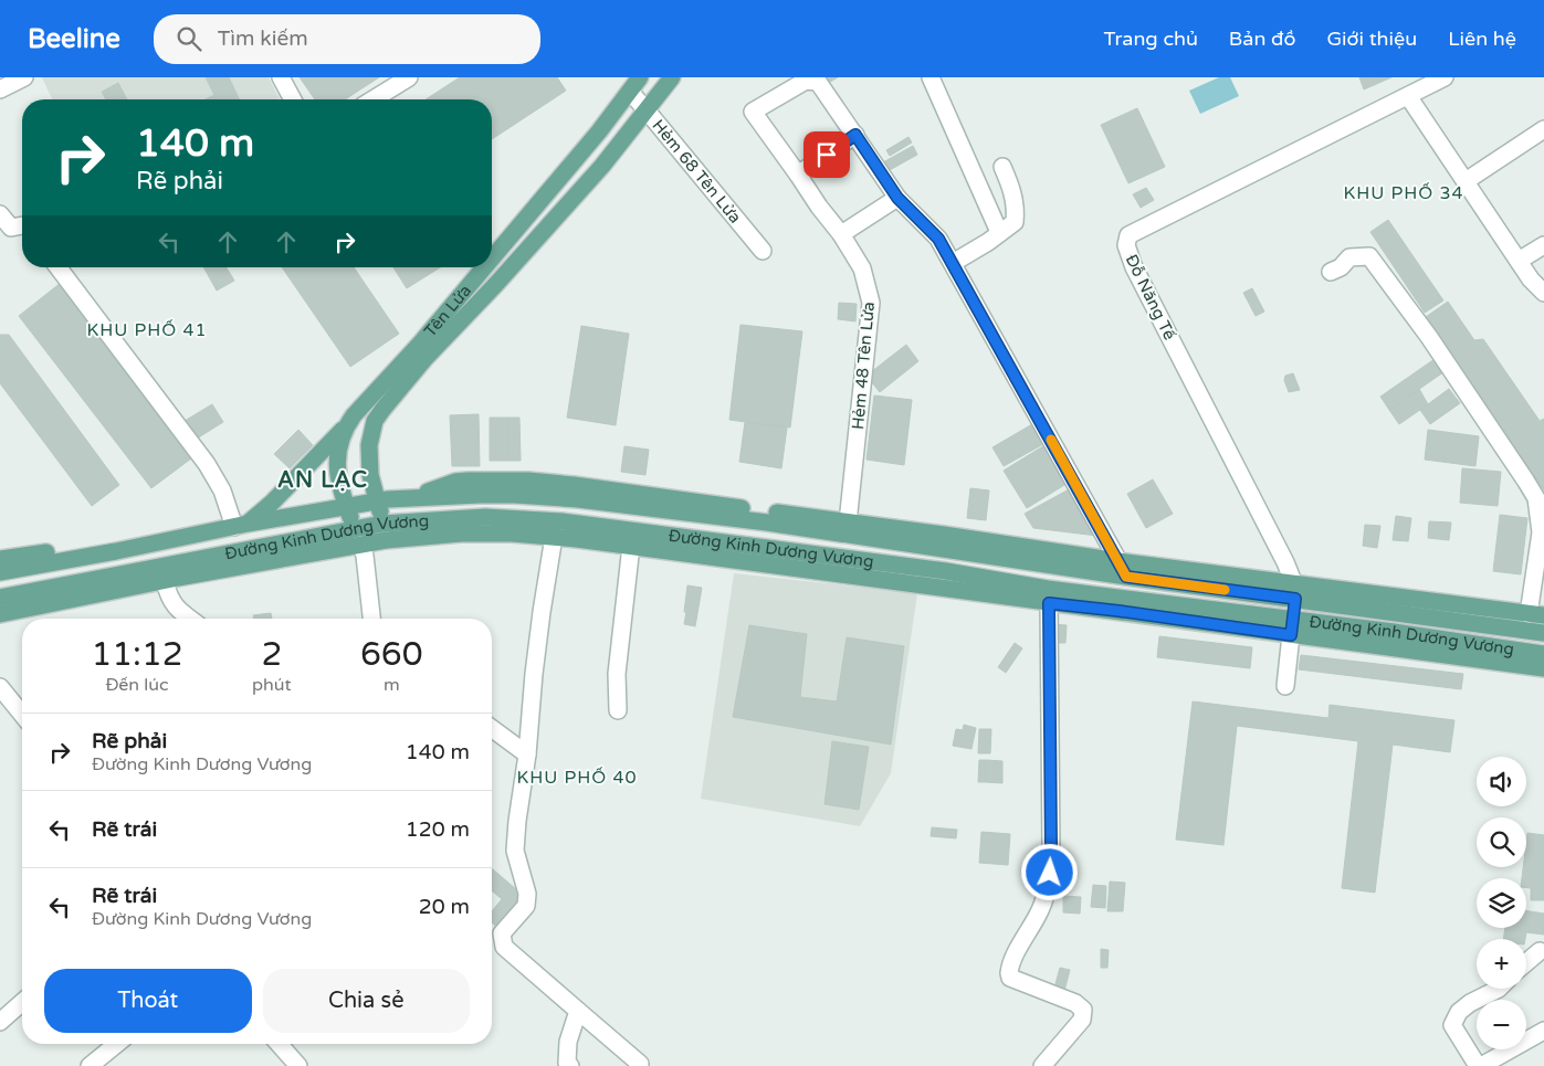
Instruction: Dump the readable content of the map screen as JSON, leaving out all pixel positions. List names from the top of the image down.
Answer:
{
  "streets": {
    "main road": ["Tên Lửa", "Đường Kinh Dương Vương"],
    "street": ["Hẻm 68 Tên Lửa", "Đỗ Năng Tế", "Hẻm 48 Tên Lửa"]
  },
  "crossings": [
    ["Hẻm 68 Tên Lửa", "Tên Lửa"],
    ["Đỗ Năng Tế", "Đường Kinh Dương Vương"],
    ["Tên Lửa", "Đường Kinh Dương Vương"],
    ["Hẻm 48 Tên Lửa", "Đường Kinh Dương Vương"]
  ],
  "districts": [
    "KHU PHỐ 34",
    "KHU PHỐ 41",
    "AN LẠC",
    "KHU PHỐ 40"
  ],
  "page": {
    "header": "Beeline",
    "search": "Tìm kiếm",
    "nav": [
      "Trang chủ",
      "Bản đồ",
      "Giới thiệu",
      "Liên hệ"
    ],
    "turn": ["140 m", "Rẽ phải"],
    "eta": [
      "11:12",
      "Đến lúc",
      "2",
      "phút",
      "660",
      "m"
    ],
    "list": [
      {
        "name": "Rẽ phải",
        "note": "Đường Kinh Dương Vương",
        "value": "140 m"
      },
      {
        "name": "Rẽ trái",
        "value": "120 m"
      },
      {
        "name": "Rẽ trái",
        "note": "Đường Kinh Dương Vương",
        "value": "20 m"
      }
    ],
    "map_buttons": ["+", "−"],
    "buttons": ["Thoát", "Chia sẻ"]
  }
}
